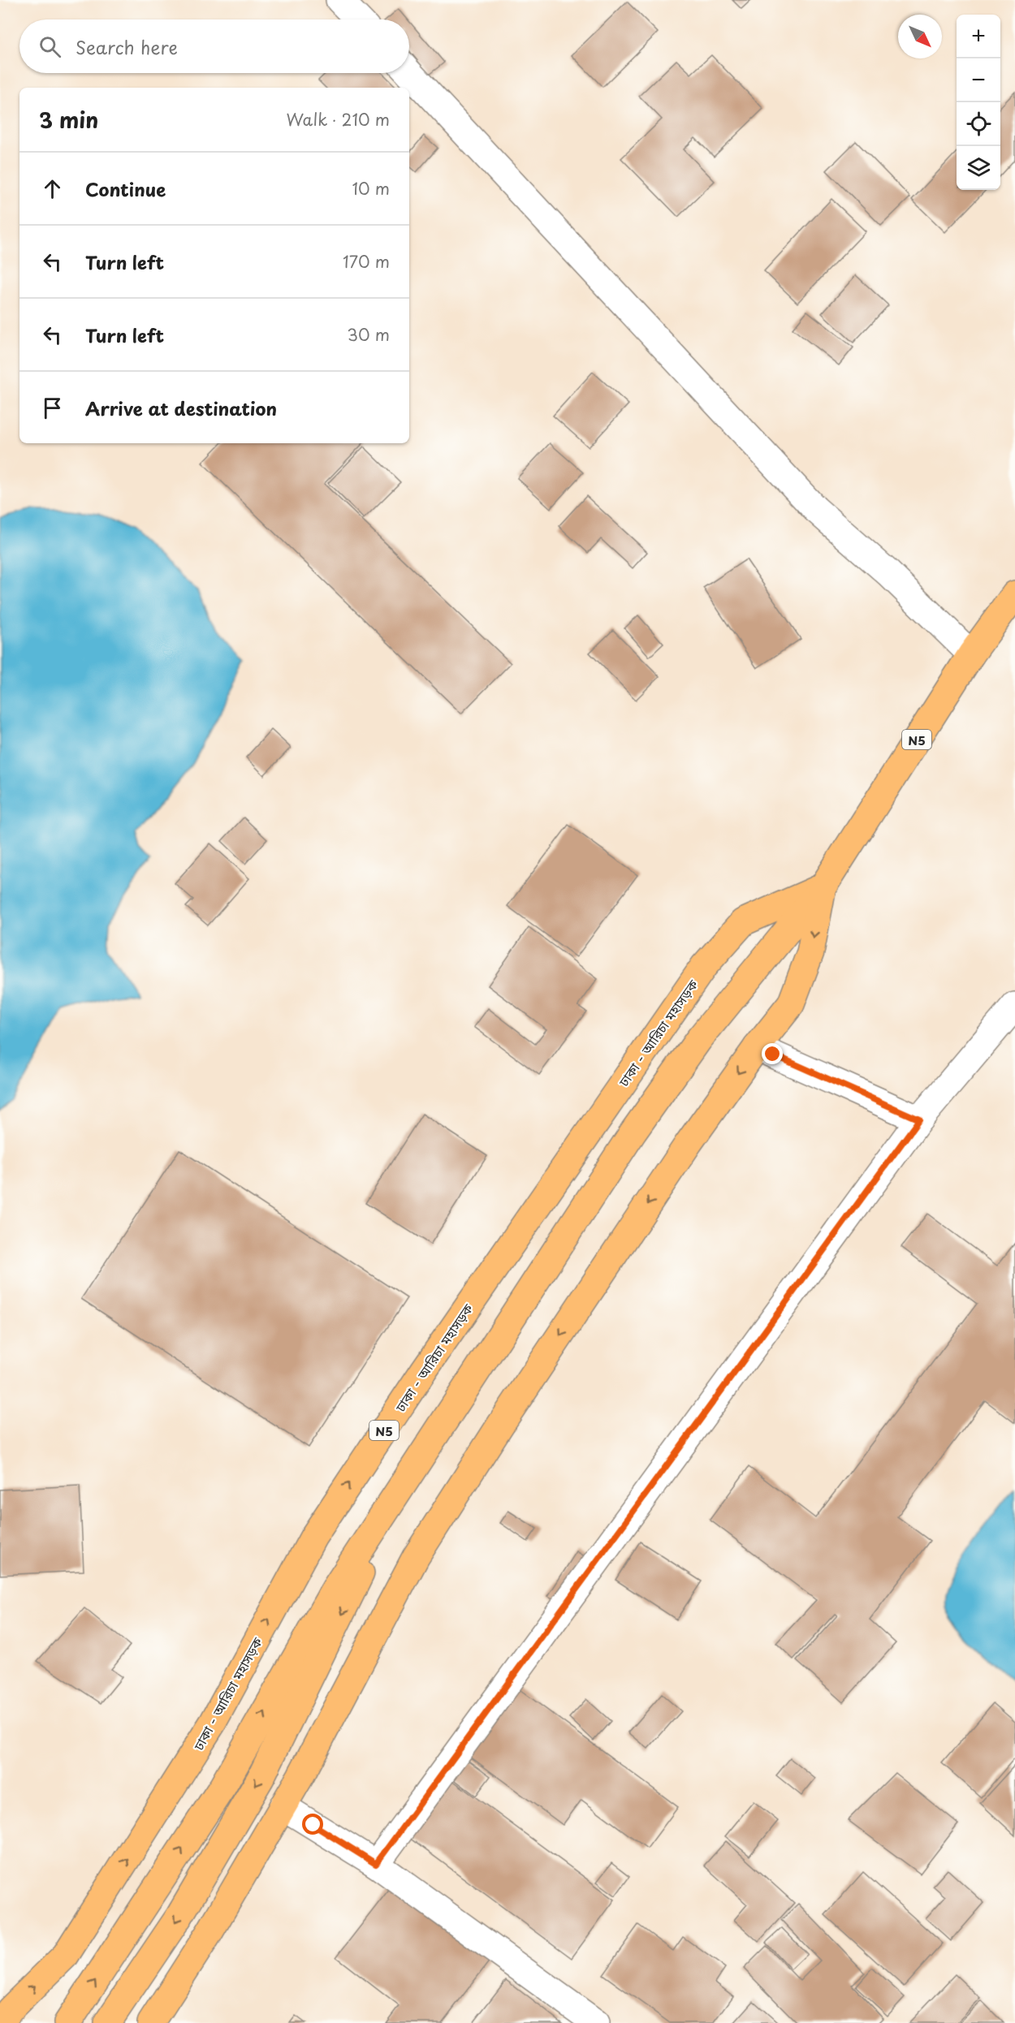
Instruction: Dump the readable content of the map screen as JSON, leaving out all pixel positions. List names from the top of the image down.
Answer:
{
  "streets": {
    "highway": ["N5", "ঢাকা - আরিচা মহাসড়ক"]
  },
  "crossings": [
    ["N5", "ঢাকা - আরিচা মহাসড়ক"]
  ],
  "north": "bottom right",
  "page": {
    "map_buttons": ["+", "−"],
    "search": "Search here",
    "heading": ["3 min", "Walk · 210 m"],
    "list": [
      ["Continue", "10 m"],
      ["Turn left", "170 m"],
      ["Turn left", "30 m"],
      "Arrive at destination"
    ]
  }
}
